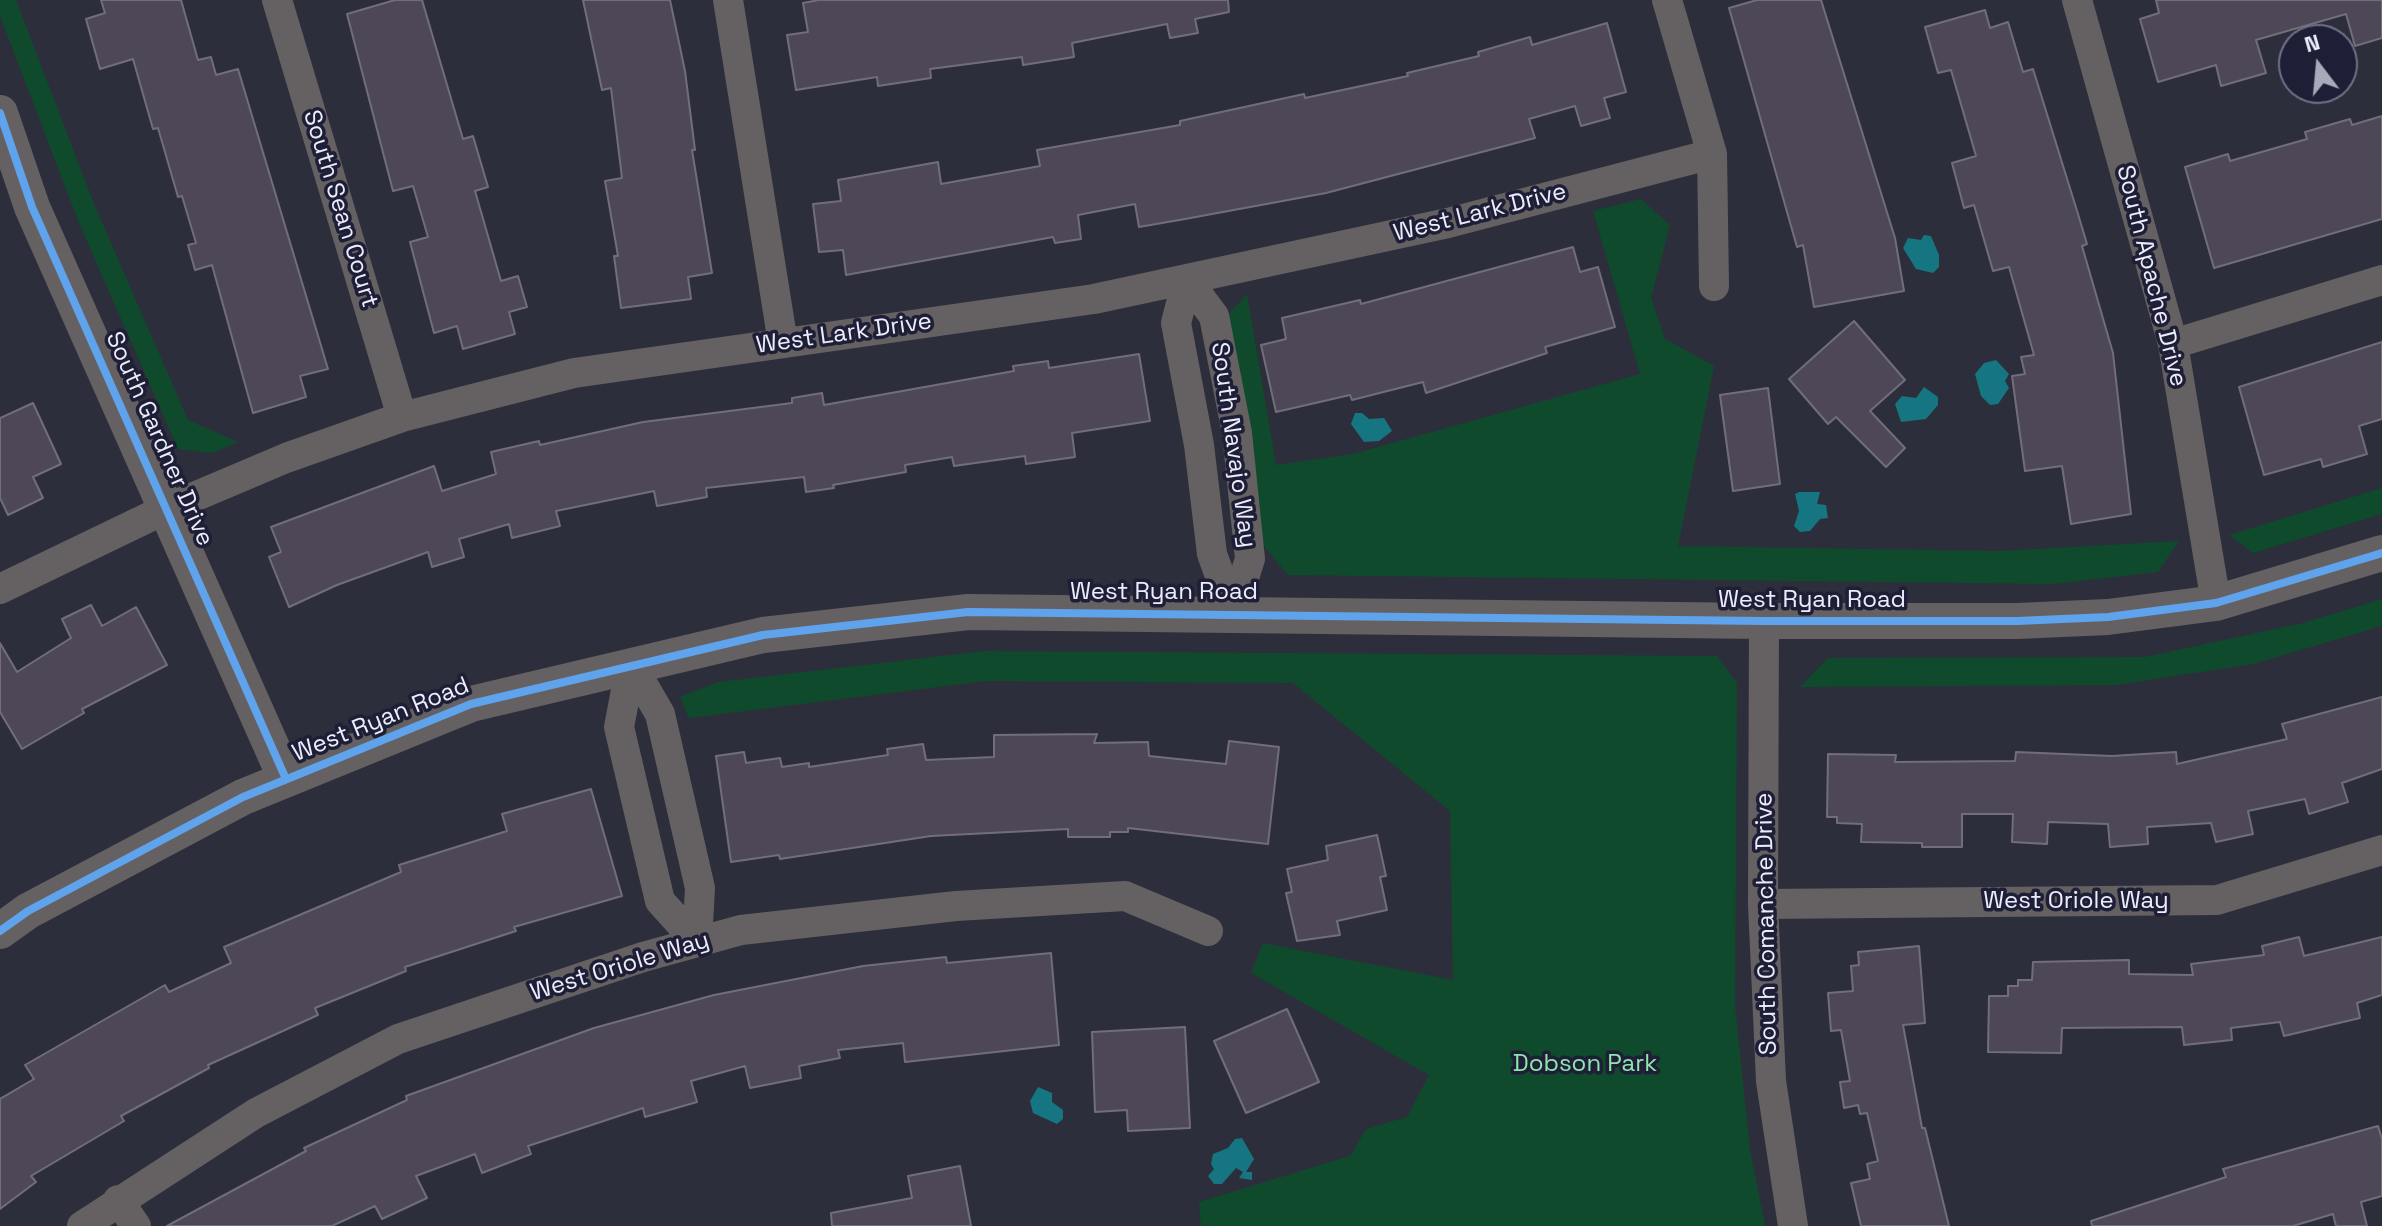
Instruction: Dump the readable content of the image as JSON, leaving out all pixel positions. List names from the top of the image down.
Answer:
{
  "streets": {
    "street": [
      "South Sean Court",
      "West Lark Drive",
      "South Apache Drive",
      "South Gardner Drive",
      "South Navajo Way",
      "West Ryan Road",
      "West Oriole Way",
      "South Comanche Drive"
    ]
  },
  "crossings": [
    ["South Sean Court", "West Lark Drive"],
    ["West Lark Drive", "South Gardner Drive"],
    ["West Lark Drive", "South Navajo Way"],
    ["South Apache Drive", "West Ryan Road"],
    ["South Gardner Drive", "West Ryan Road"],
    ["South Navajo Way", "West Ryan Road"],
    ["West Ryan Road", "South Comanche Drive"],
    ["West Oriole Way", "South Comanche Drive"]
  ],
  "parks": ["Dobson Park"],
  "north": "top"
}
